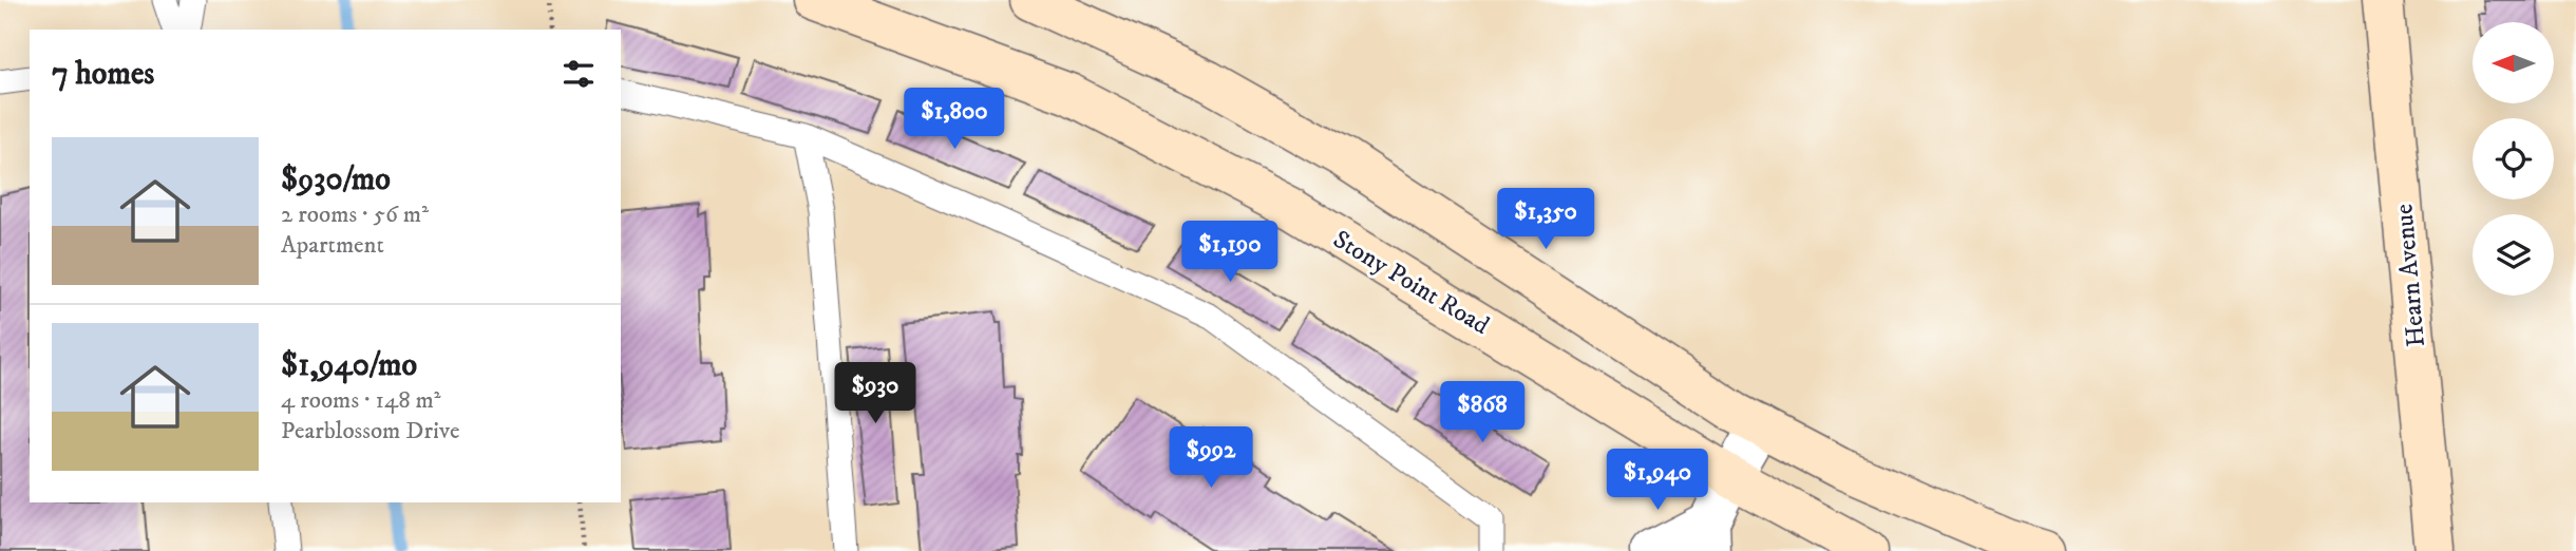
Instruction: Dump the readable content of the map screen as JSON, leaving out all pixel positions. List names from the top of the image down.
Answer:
{
  "streets": {
    "main road": ["Hearn Avenue", "Stony Point Road"]
  },
  "north": "left",
  "page": {
    "heading": "7 homes",
    "price": [
      "$1,800",
      "$1,350",
      "$1,190",
      "$930",
      "$868",
      "$992",
      "$1,940"
    ],
    "list": [
      {
        "name": "$930/mo",
        "note": "2 rooms · 56 m² · Apartment"
      },
      {
        "name": "$1,940/mo",
        "note": "4 rooms · 148 m² · Pearblossom Drive"
      }
    ]
  }
}
